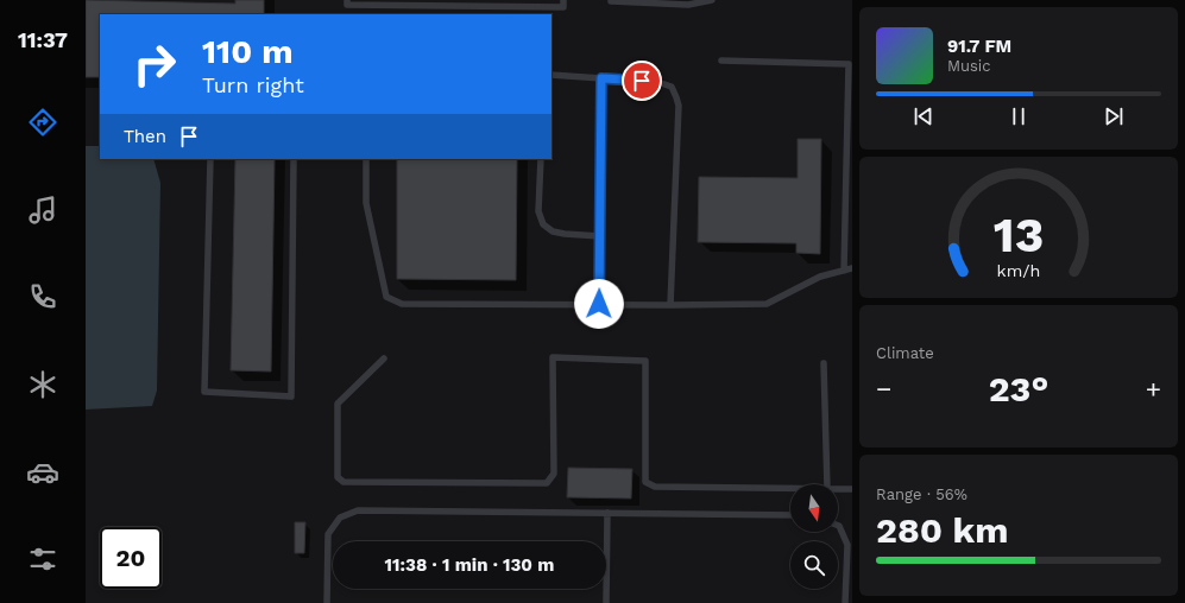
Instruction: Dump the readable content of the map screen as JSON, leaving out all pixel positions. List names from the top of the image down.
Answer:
{
  "north": "bottom",
  "page": {
    "tabs": "11:37",
    "turn": ["110 m", "Turn right"],
    "song": ["91.7 FM", "Music"],
    "then": "Then",
    "tile": [
      "Climate",
      ["Range · 56%", "280 km"]
    ],
    "heat": ["−", "23°", "+"],
    "limit": "20",
    "trip": "11:38 · 1 min · 130 m",
    "gauge": ["13", "km/h"]
  }
}
